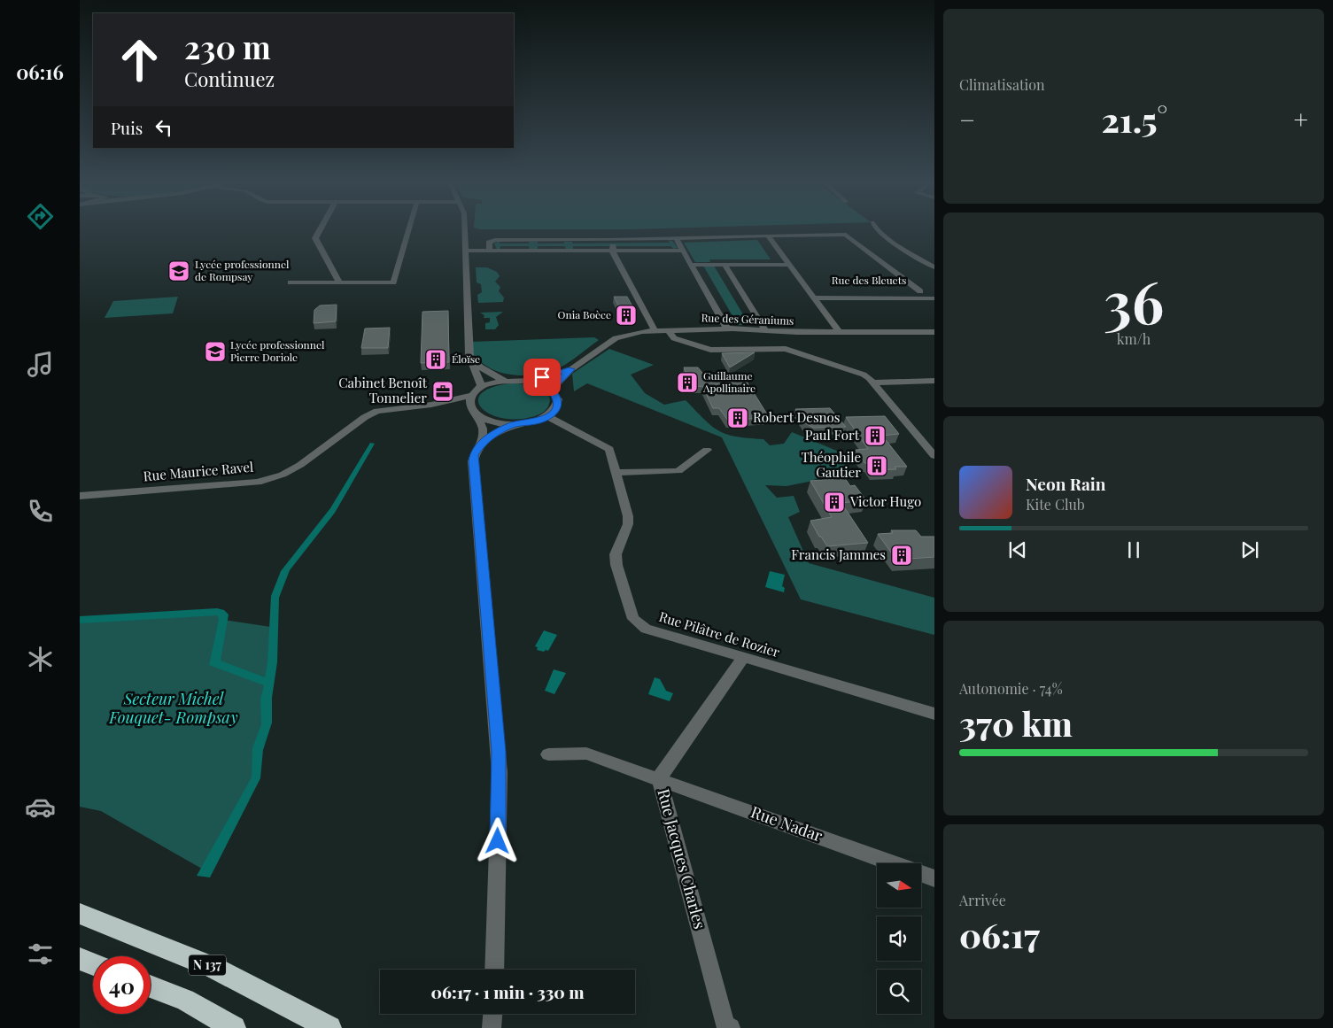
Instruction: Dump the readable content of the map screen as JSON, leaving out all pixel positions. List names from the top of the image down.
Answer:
{
  "streets": {
    "highway": ["N 137"],
    "street": [
      "Rue des Bleuets",
      "Rue des Géraniums",
      "Rue Maurice Ravel",
      "Rue Pilâtre de Rozier",
      "Rue Nadar",
      "Rue Jacques Charles"
    ]
  },
  "crossings": [
    ["Rue Pilâtre de Rozier", "Rue Jacques Charles"],
    ["Rue Nadar", "Rue Jacques Charles"]
  ],
  "parks": ["Secteur Michel Fouquet- Rompsay"],
  "places": {
    "school or university": ["Lycée professionnel de Rompsay", "Lycée professionnel Pierre Doriole"],
    "building": [
      "Onia Boèce",
      "Éloïse",
      "Guillaume Apollinaire",
      "Robert Desnos",
      "Paul Fort",
      "Théophile Gautier",
      "Victor Hugo",
      "Francis Jammes"
    ],
    "office": ["Cabinet Benoît Tonnelier"]
  },
  "north": "right",
  "page": {
    "tabs": "06:16",
    "tile": [
      "Climatisation",
      ["36", "km/h"],
      ["Autonomie · 74%", "370 km"],
      ["Arrivée", "06:17"]
    ],
    "turn": ["230 m", "Continuez"],
    "heat": ["−", "21.5°", "+"],
    "then": "Puis",
    "song": ["Neon Rain", "Kite Club"],
    "limit": "40",
    "trip": "06:17 · 1 min · 330 m"
  }
}
